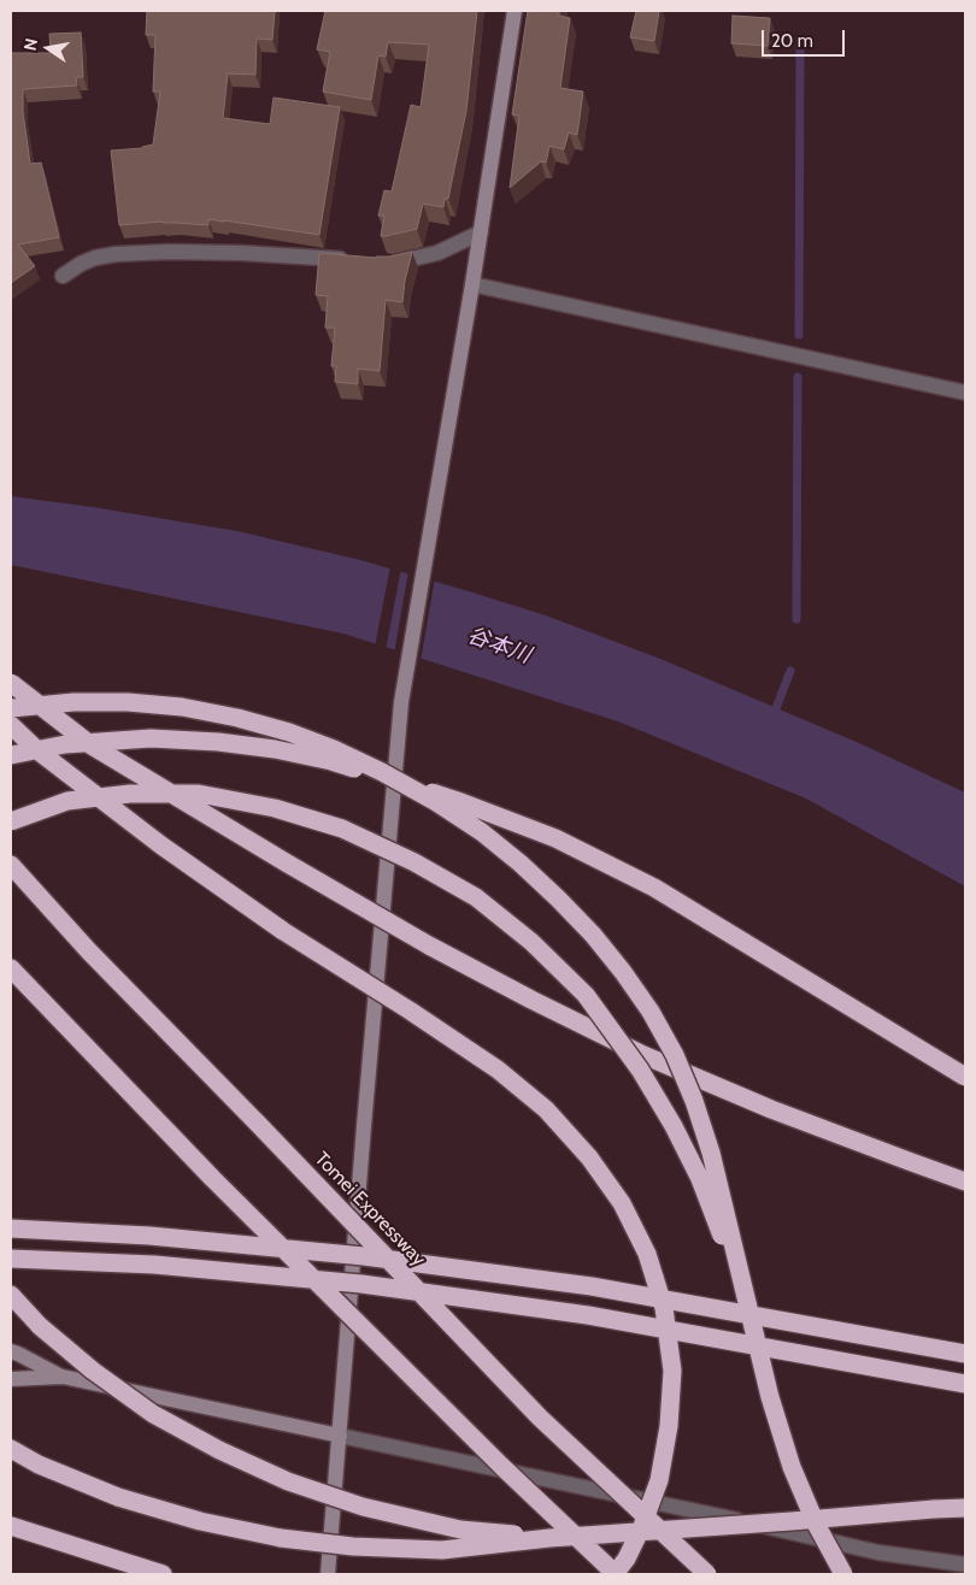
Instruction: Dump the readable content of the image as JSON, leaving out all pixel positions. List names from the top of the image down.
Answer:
{
  "streets": {
    "highway": ["Tomei Expressway"]
  },
  "water": ["谷本川"],
  "scale_bar": "20 m",
  "north": "left"
}
